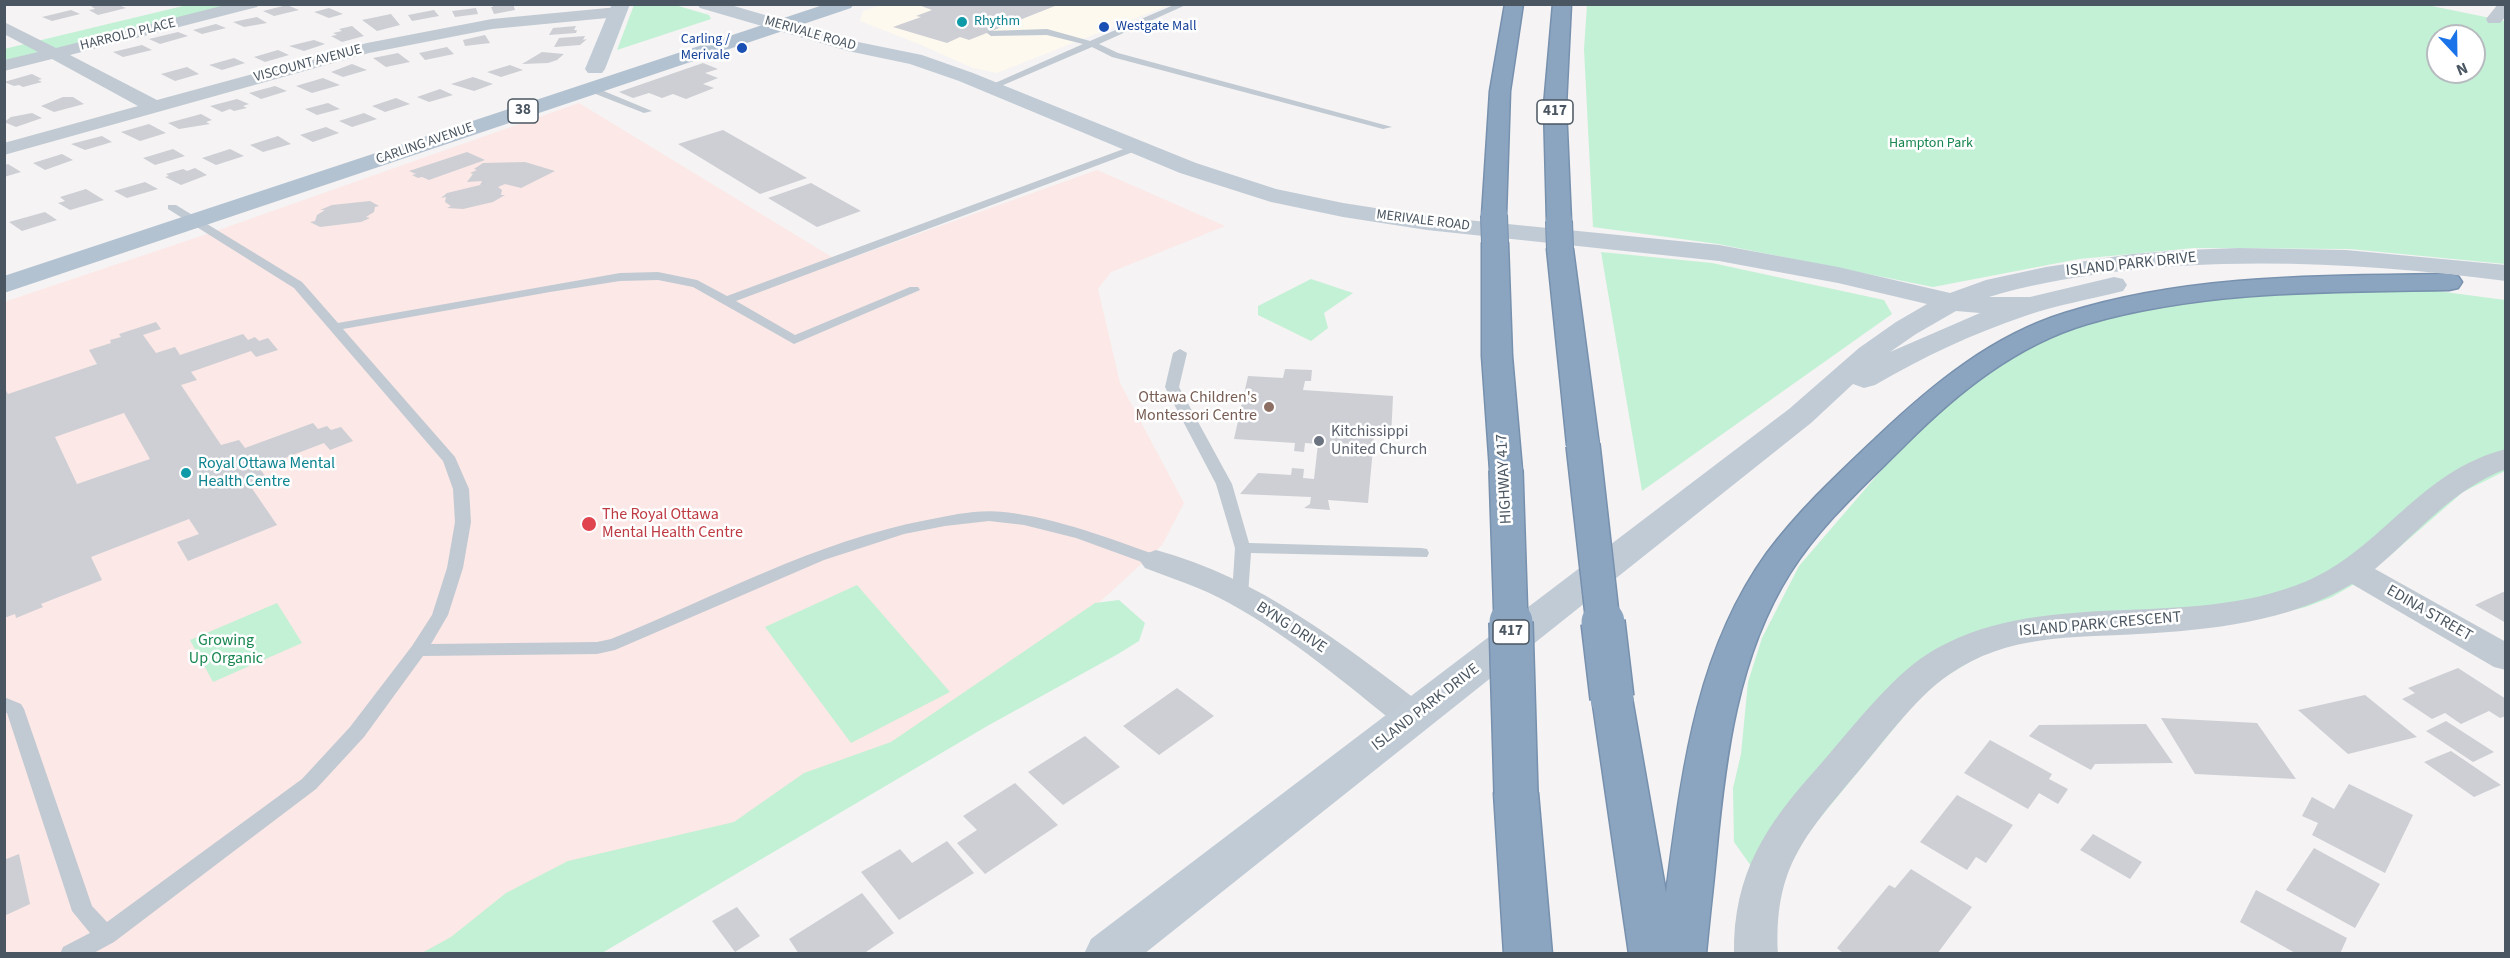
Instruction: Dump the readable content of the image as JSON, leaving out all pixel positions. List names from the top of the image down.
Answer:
{
  "streets": {
    "highway": ["417", "HIGHWAY 417"],
    "main road": [
      "MERIVALE ROAD",
      "38",
      "CARLING AVENUE",
      "ISLAND PARK DRIVE"
    ],
    "street": [
      "HARROLD PLACE",
      "VISCOUNT AVENUE",
      "EDINA STREET",
      "ISLAND PARK CRESCENT",
      "BYNG DRIVE"
    ]
  },
  "crossings": [
    ["MERIVALE ROAD", "CARLING AVENUE"],
    ["MERIVALE ROAD", "ISLAND PARK DRIVE"],
    ["ISLAND PARK DRIVE", "BYNG DRIVE"],
    ["EDINA STREET", "ISLAND PARK CRESCENT"]
  ],
  "parks": ["Hampton Park", "Growing Up Organic"],
  "places": [
    "Rhythm",
    "Westgate Mall",
    "Carling / Merivale",
    "Ottawa Children's Montessori Centre",
    "Kitchissippi United Church",
    "Royal Ottawa Mental Health Centre",
    "The Royal Ottawa Mental Health Centre"
  ],
  "north": "bottom"
}
